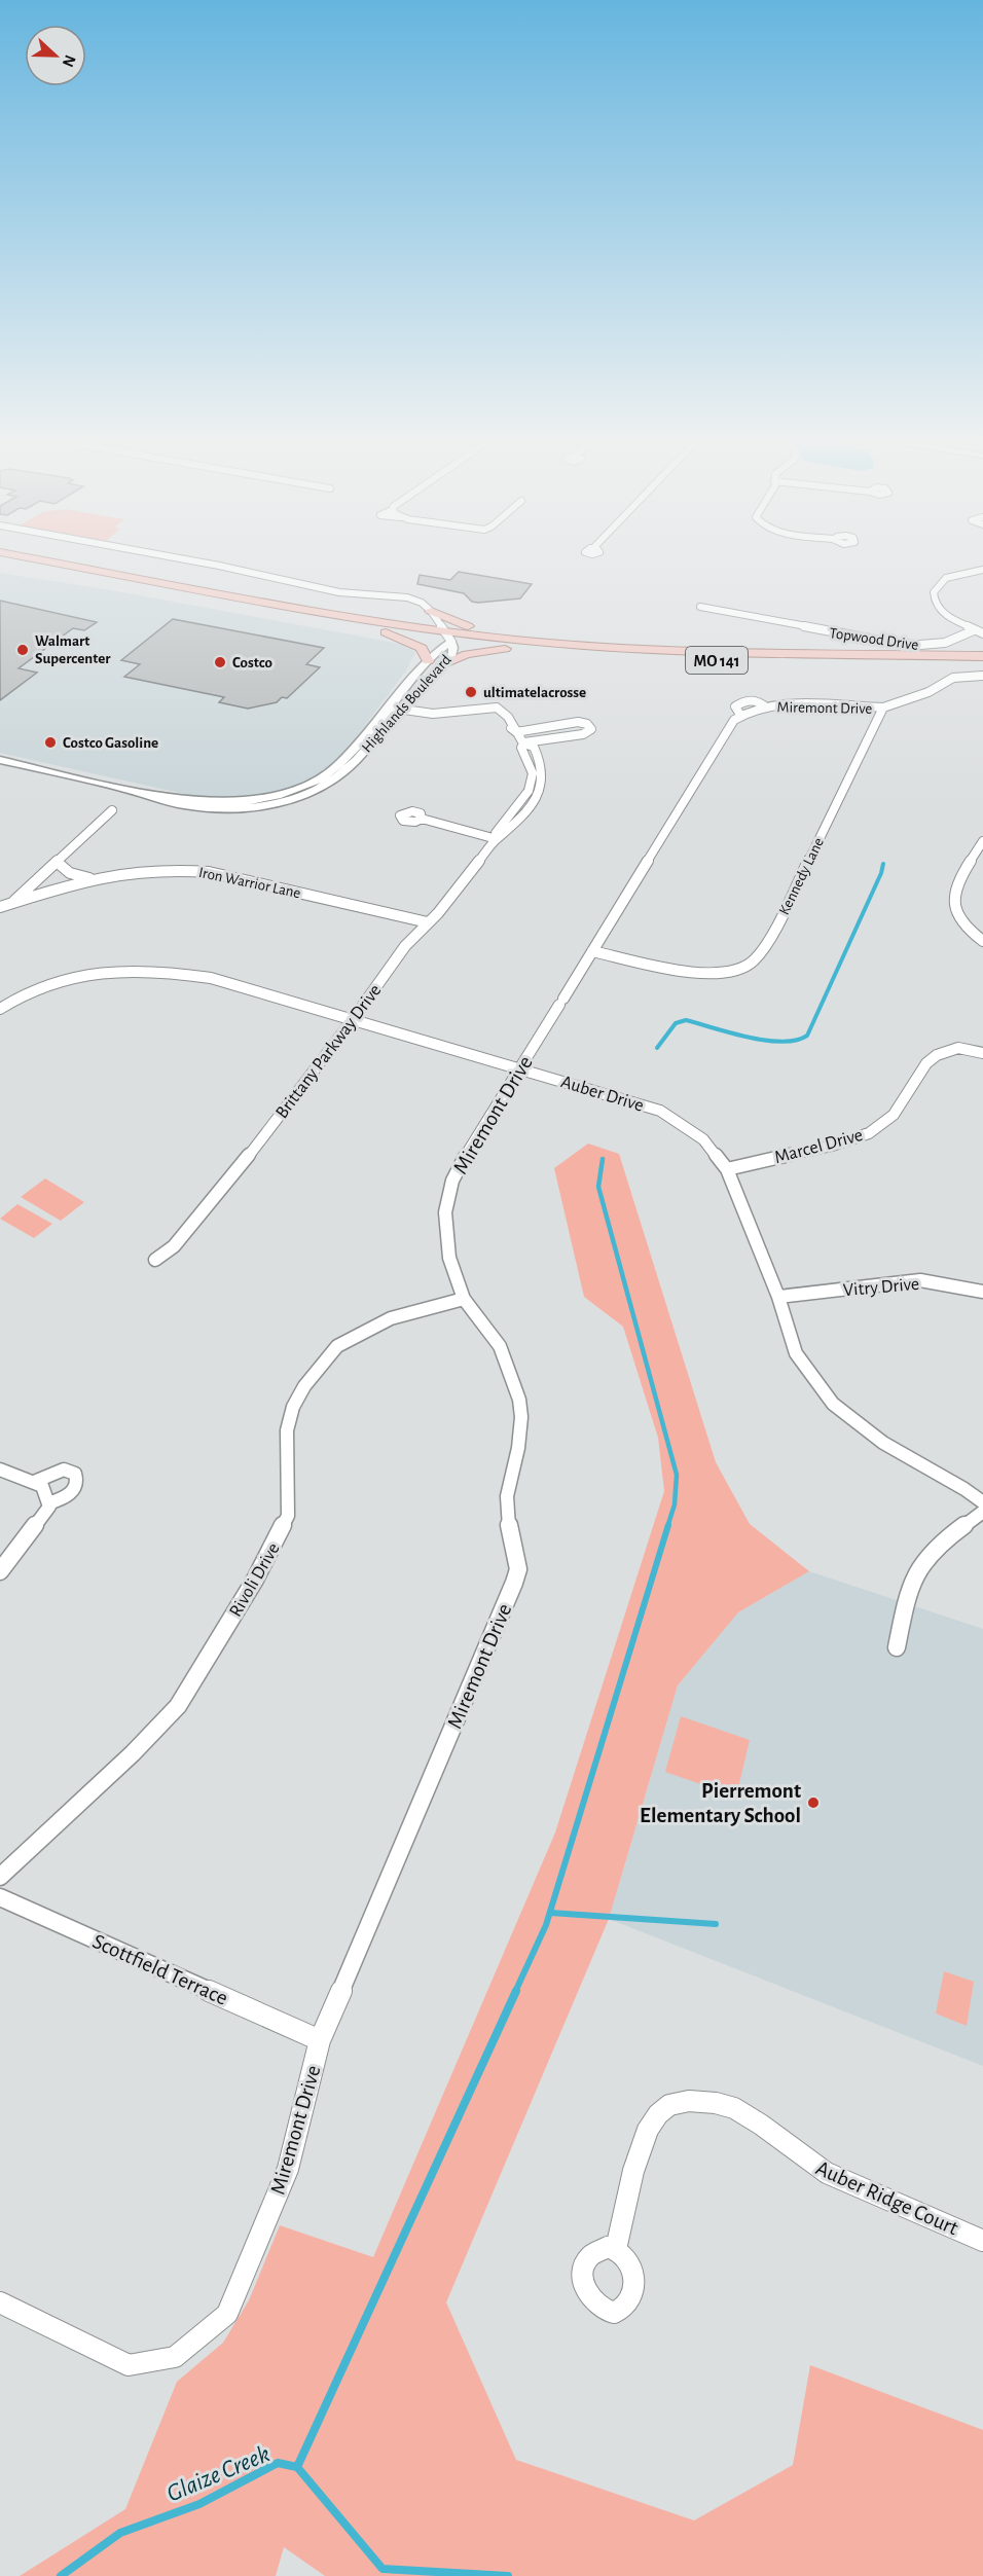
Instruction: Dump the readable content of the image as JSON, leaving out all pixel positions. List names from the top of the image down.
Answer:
{
  "streets": {
    "highway": ["MO 141"],
    "street": [
      "Topwood Drive",
      "Highlands Boulevard",
      "Miremont Drive",
      "Kennedy Lane",
      "Iron Warrior Lane",
      "Brittany Parkway Drive",
      "Auber Drive",
      "Marcel Drive",
      "Vitry Drive",
      "Rivoli Drive",
      "Scottfield Terrace",
      "Auber Ridge Court"
    ]
  },
  "crossings": [
    ["MO 141", "Highlands Boulevard"],
    ["Highlands Boulevard", "Brittany Parkway Drive"],
    ["Miremont Drive", "Kennedy Lane"],
    ["Miremont Drive", "Auber Drive"],
    ["Miremont Drive", "Rivoli Drive"],
    ["Miremont Drive", "Scottfield Terrace"],
    ["Iron Warrior Lane", "Brittany Parkway Drive"],
    ["Brittany Parkway Drive", "Auber Drive"],
    ["Auber Drive", "Marcel Drive"],
    ["Auber Drive", "Vitry Drive"]
  ],
  "water": ["Glaize Creek"],
  "places": [
    "Walmart Supercenter",
    "Costco",
    "ultimatelacrosse",
    "Costco Gasoline",
    "Pierremont Elementary School"
  ],
  "north": "right"
}
